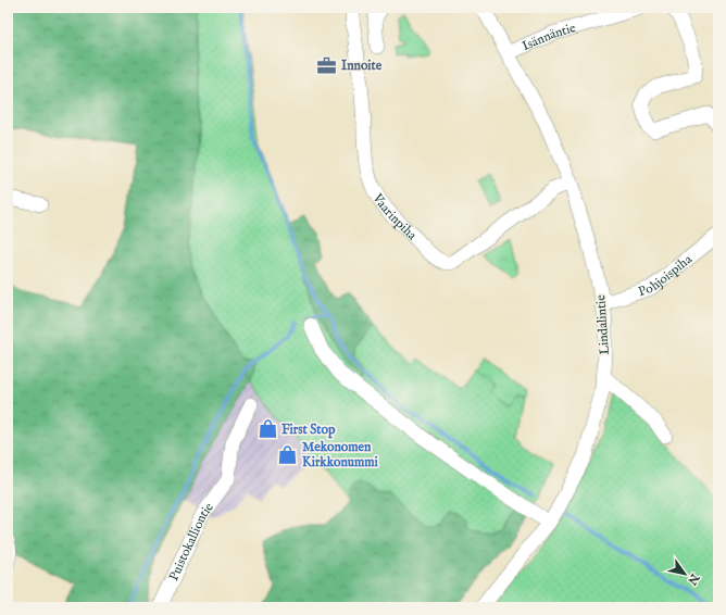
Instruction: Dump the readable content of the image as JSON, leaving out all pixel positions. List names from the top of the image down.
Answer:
{
  "streets": {
    "street": [
      "Isännäntie",
      "Vaarinpiha",
      "Pohjoispiha",
      "Lindalintie",
      "Puistokalliontie"
    ]
  },
  "crossings": [
    ["Isännäntie", "Lindalintie"],
    ["Vaarinpiha", "Lindalintie"],
    ["Pohjoispiha", "Lindalintie"]
  ],
  "places": {
    "office": ["Innoite"],
    "shop": ["First Stop", "Mekonomen Kirkkonummi"]
  },
  "north": "bottom right"
}
